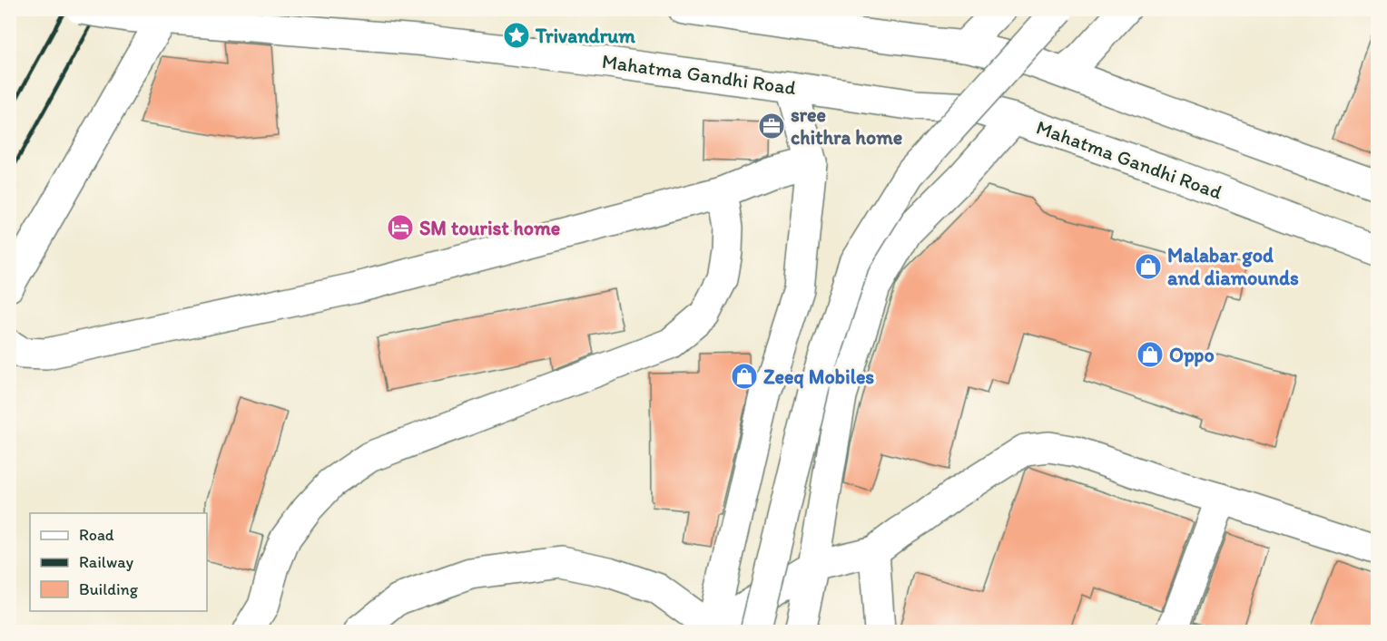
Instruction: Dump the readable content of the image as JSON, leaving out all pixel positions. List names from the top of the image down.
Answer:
{
  "streets": {
    "main road": ["Mahatma Gandhi Road"]
  },
  "places": {
    "place": ["Trivandrum"],
    "office": ["sree chithra home"],
    "hotel": ["SM tourist home"],
    "shop": ["Malabar god and diamounds", "Oppo", "Zeeq Mobiles"]
  },
  "legend": ["Road", "Railway", "Building"]
}
